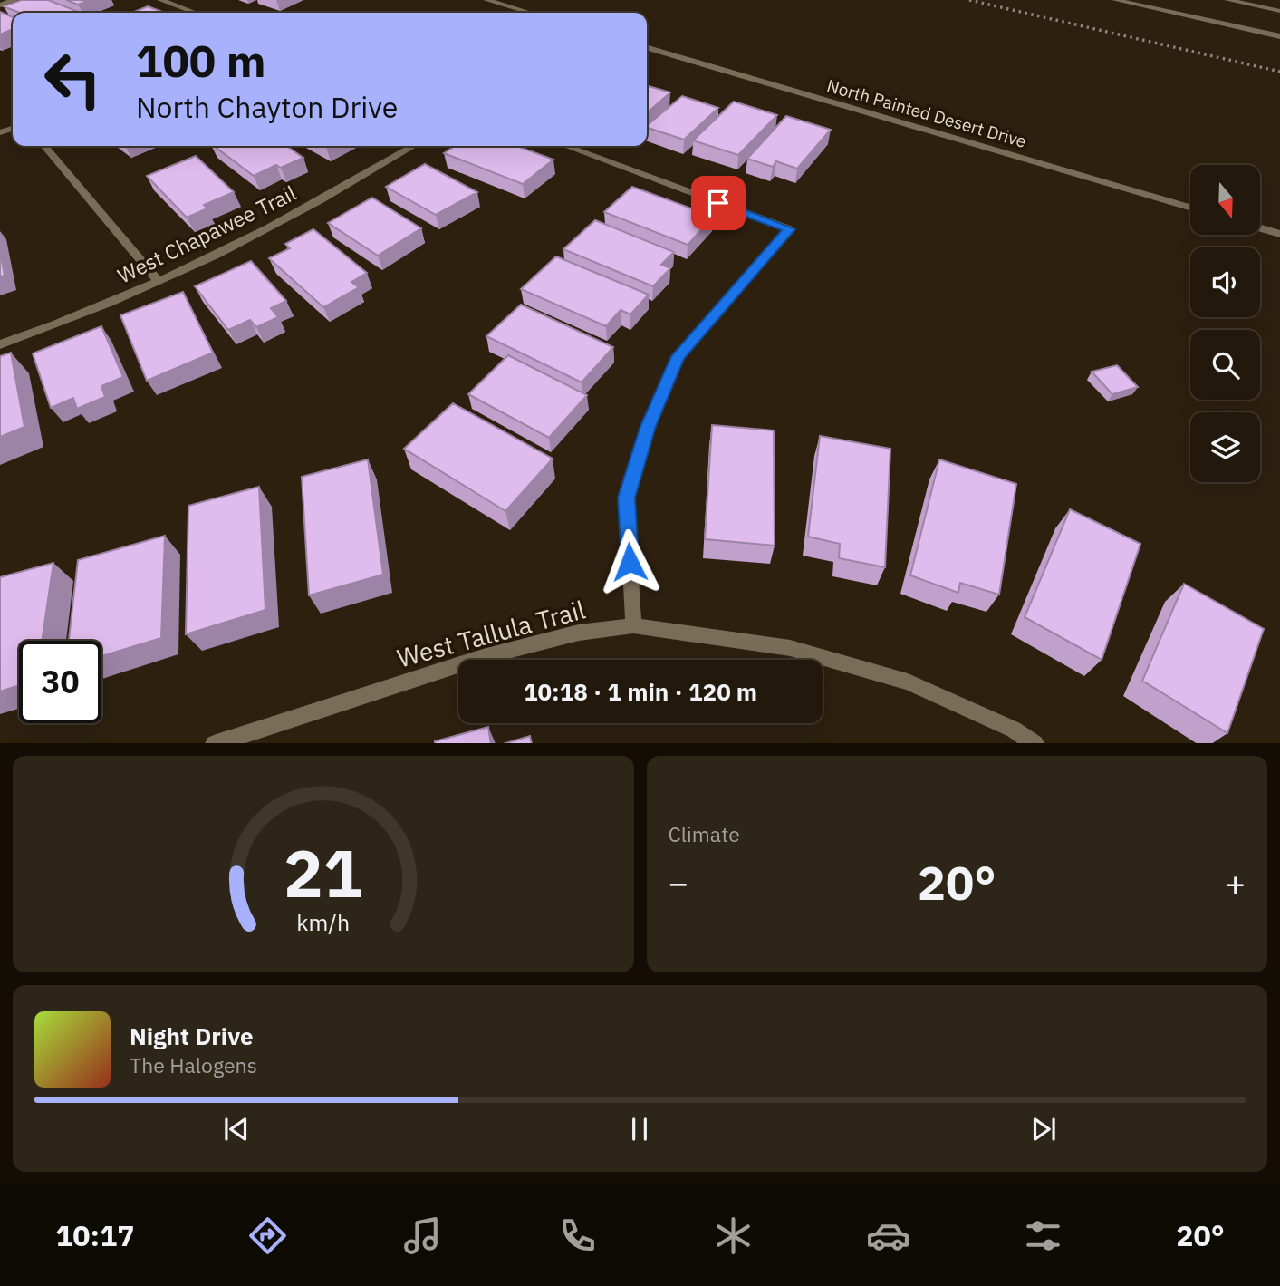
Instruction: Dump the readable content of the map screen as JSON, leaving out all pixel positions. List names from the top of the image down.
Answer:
{
  "streets": {
    "street": ["North Painted Desert Drive", "West Chapawee Trail", "West Tallula Trail"]
  },
  "north": "bottom",
  "page": {
    "turn": ["100 m", "North Chayton Drive"],
    "limit": "30",
    "trip": "10:18 · 1 min · 120 m",
    "tile": "Climate",
    "heat": ["−", "20°", "+"],
    "song": ["Night Drive", "The Halogens"],
    "tabs": ["10:17", "20°"],
    "gauge": ["21", "km/h"]
  }
}
